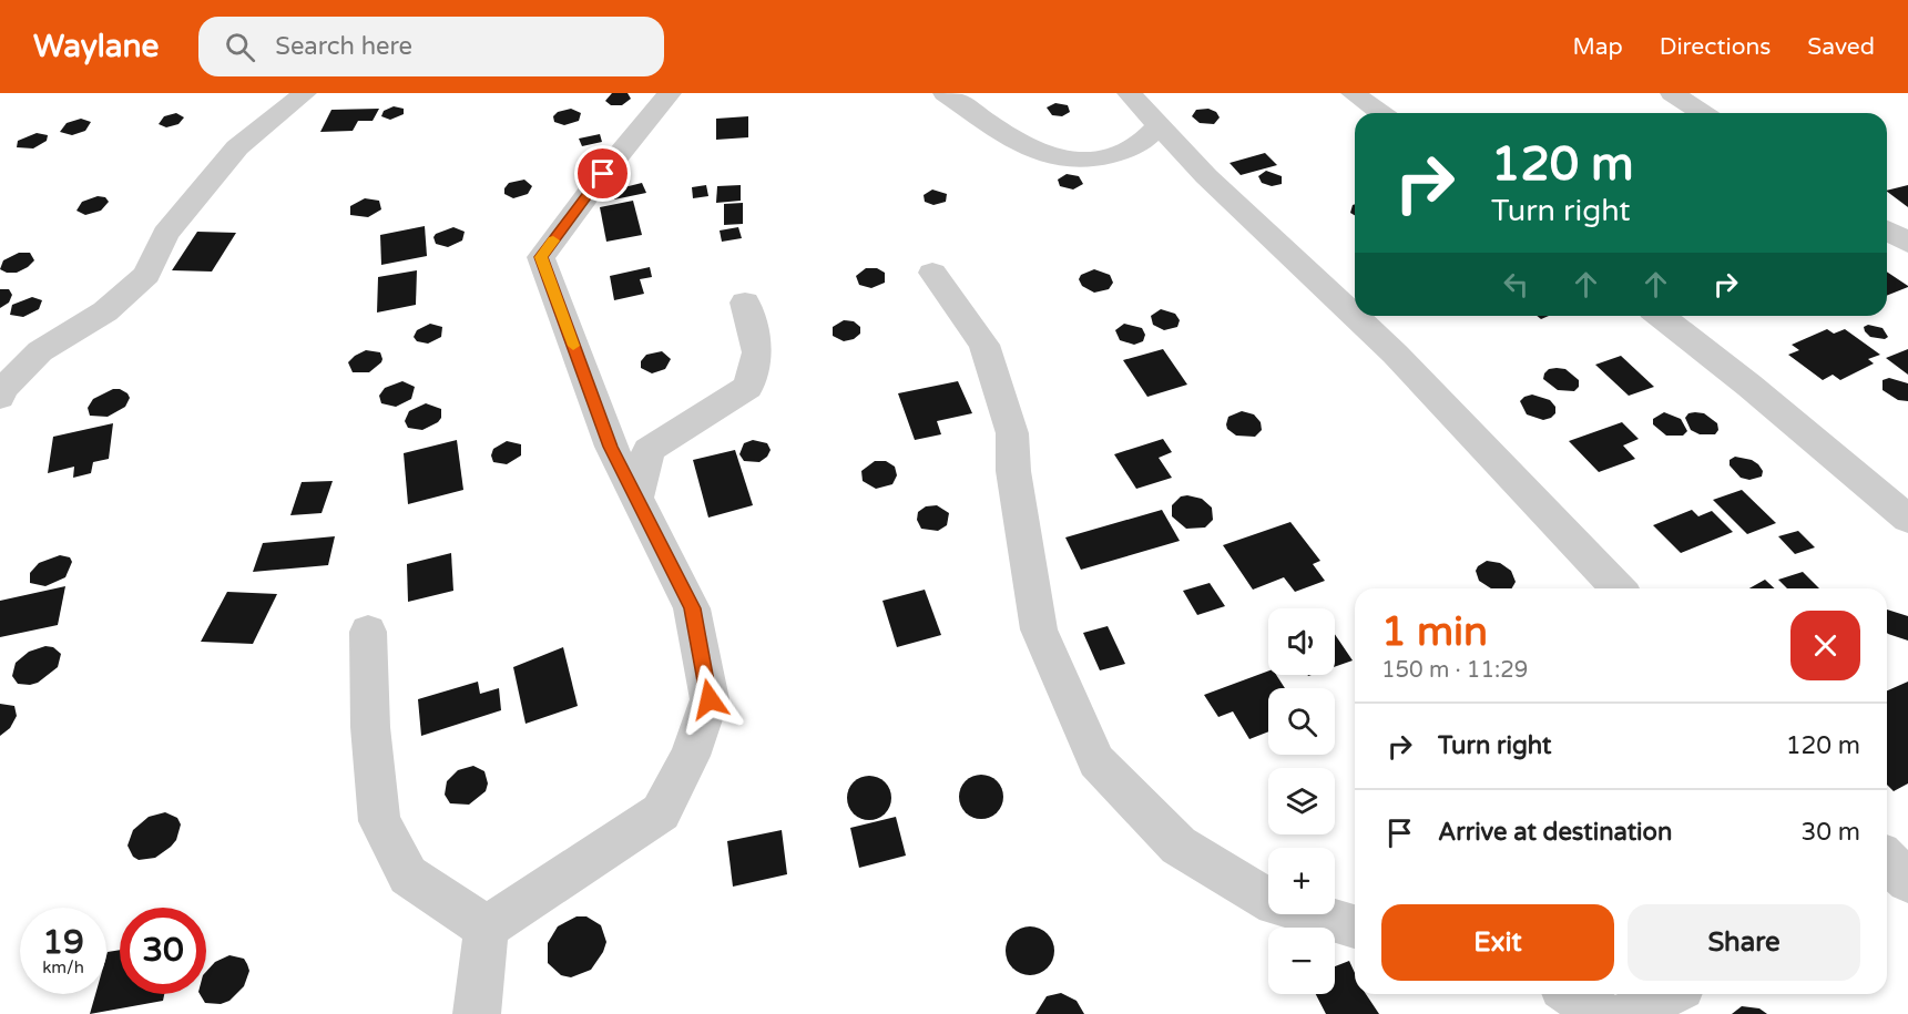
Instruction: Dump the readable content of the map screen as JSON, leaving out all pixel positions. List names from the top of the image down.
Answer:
{
  "page": {
    "header": "Waylane",
    "search": "Search here",
    "nav": ["Map", "Directions", "Saved"],
    "turn": ["120 m", "Turn right"],
    "heading": ["1 min", "150 m · 11:29"],
    "map_buttons": ["+", "−"],
    "list": [
      {
        "name": "Turn right",
        "value": "120 m"
      },
      {
        "name": "Arrive at destination",
        "value": "30 m"
      }
    ],
    "buttons": ["Exit", "Share"],
    "speed": "19 km/h",
    "limit": "30"
  }
}
